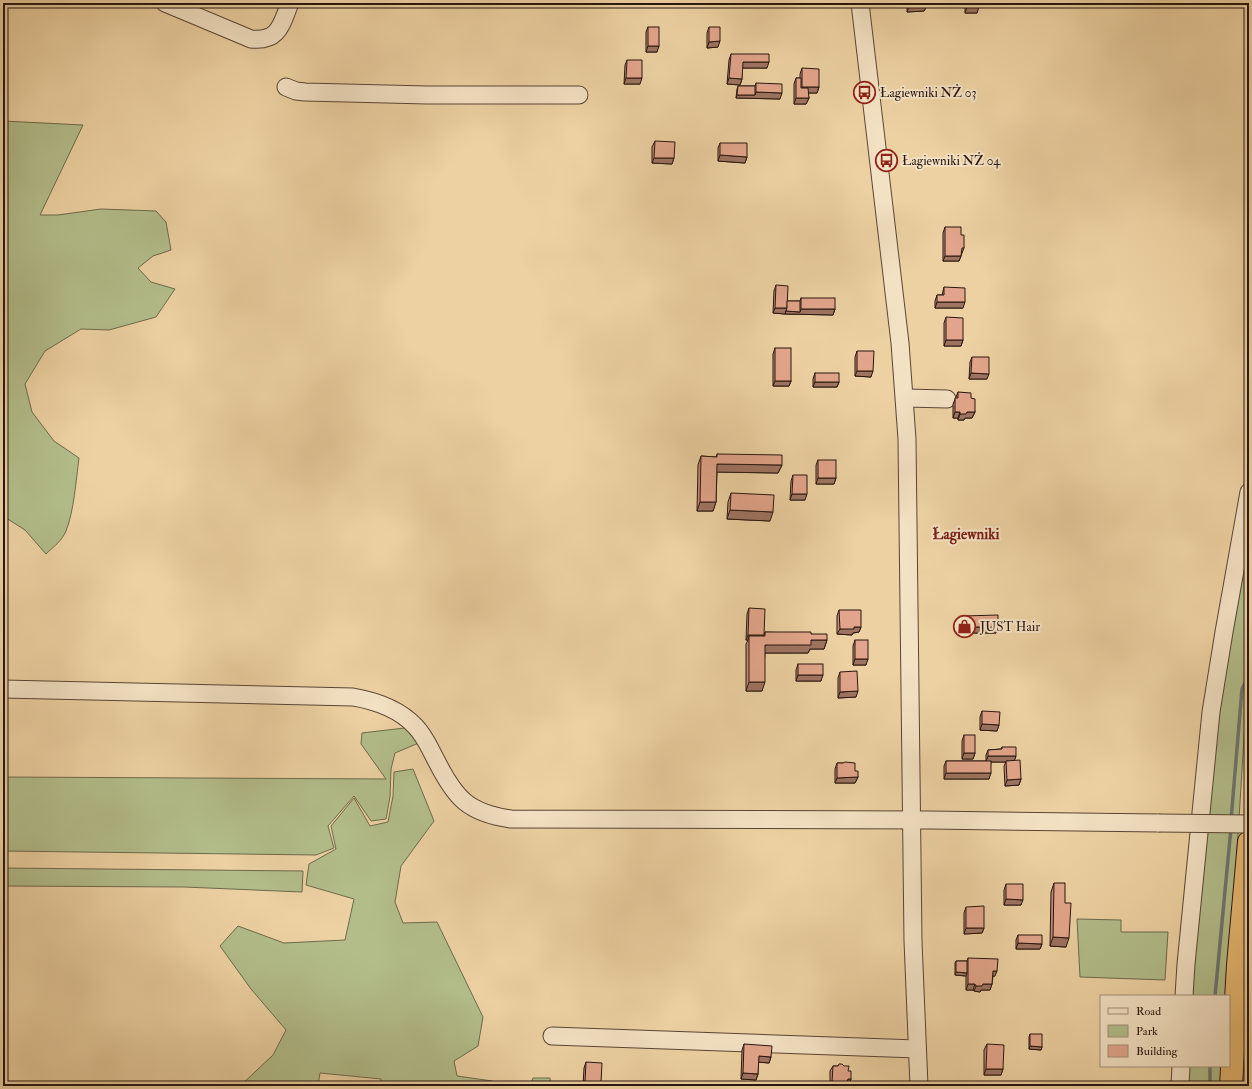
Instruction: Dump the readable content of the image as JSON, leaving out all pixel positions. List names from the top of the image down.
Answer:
{
  "districts": ["Łagiewniki"],
  "places": {
    "bus stop": ["Łagiewniki NŻ 03", "Łagiewniki NŻ 04"],
    "shop": ["JUST Hair"]
  },
  "legend": ["Road", "Park", "Building"]
}
